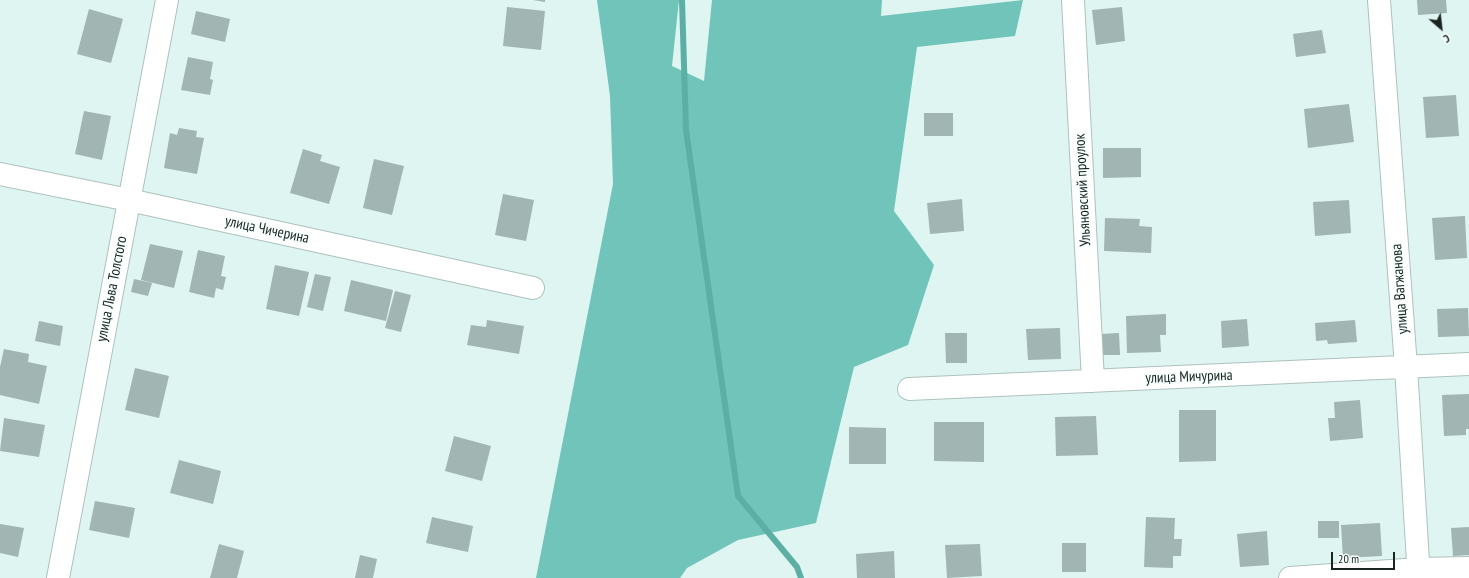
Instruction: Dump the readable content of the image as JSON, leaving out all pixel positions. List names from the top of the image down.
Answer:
{
  "streets": {
    "street": [
      "Ульяновский проулок",
      "улица Чичерина",
      "улица Льва Толстого",
      "улица Вагжанова",
      "улица Мичурина"
    ]
  },
  "crossings": [
    ["Ульяновский проулок", "улица Мичурина"],
    ["улица Чичерина", "улица Льва Толстого"],
    ["улица Вагжанова", "улица Мичурина"]
  ],
  "scale_bar": "20 m",
  "north": "bottom right"
}
